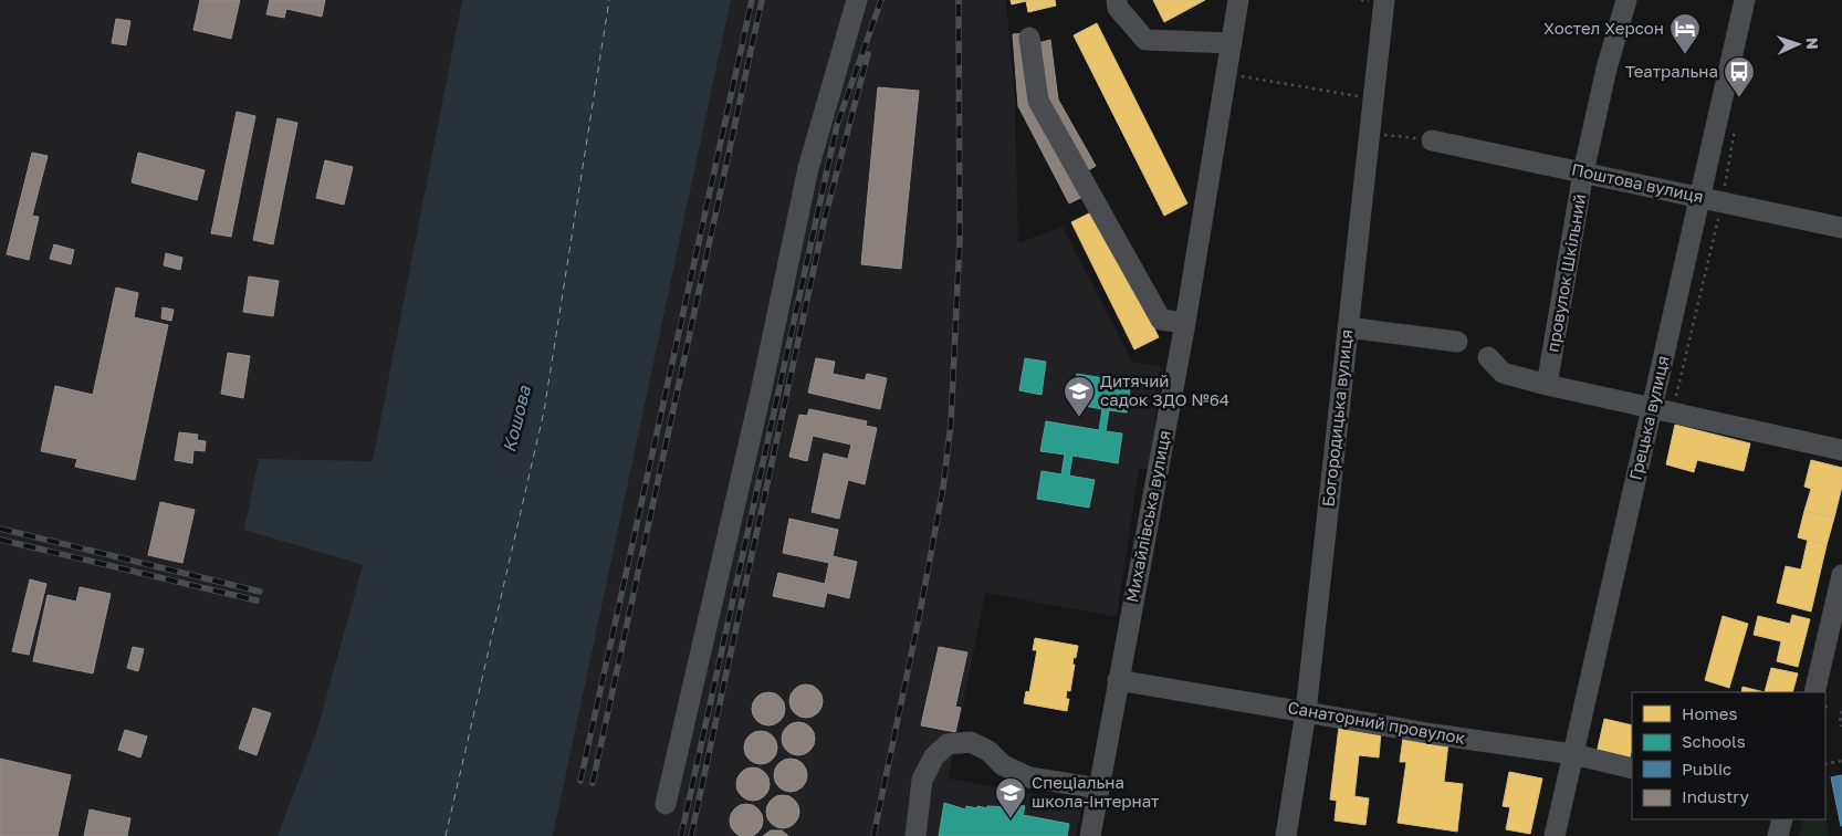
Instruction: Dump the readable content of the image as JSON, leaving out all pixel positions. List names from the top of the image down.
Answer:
{
  "streets": {
    "street": [
      "Поштова вулиця",
      "провулок Шкільний",
      "Богородицька вулиця",
      "Грецька вулиця",
      "Михайлівська вулиця",
      "Санаторний провулок"
    ]
  },
  "crossings": [
    ["Поштова вулиця", "провулок Шкільний"],
    ["Поштова вулиця", "Грецька вулиця"],
    ["Богородицька вулиця", "Санаторний провулок"],
    ["Грецька вулиця", "Санаторний провулок"],
    ["Михайлівська вулиця", "Санаторний провулок"]
  ],
  "water": ["Кошова"],
  "places": {
    "hotel": ["Хостел Херсон"],
    "bus stop": ["Театральна"],
    "school or university": ["Дитячий садок ЗДО №64", "Спеціальна школа-інтернат"]
  },
  "legend": [
    "Homes",
    "Schools",
    "Public",
    "Industry"
  ],
  "north": "right"
}
